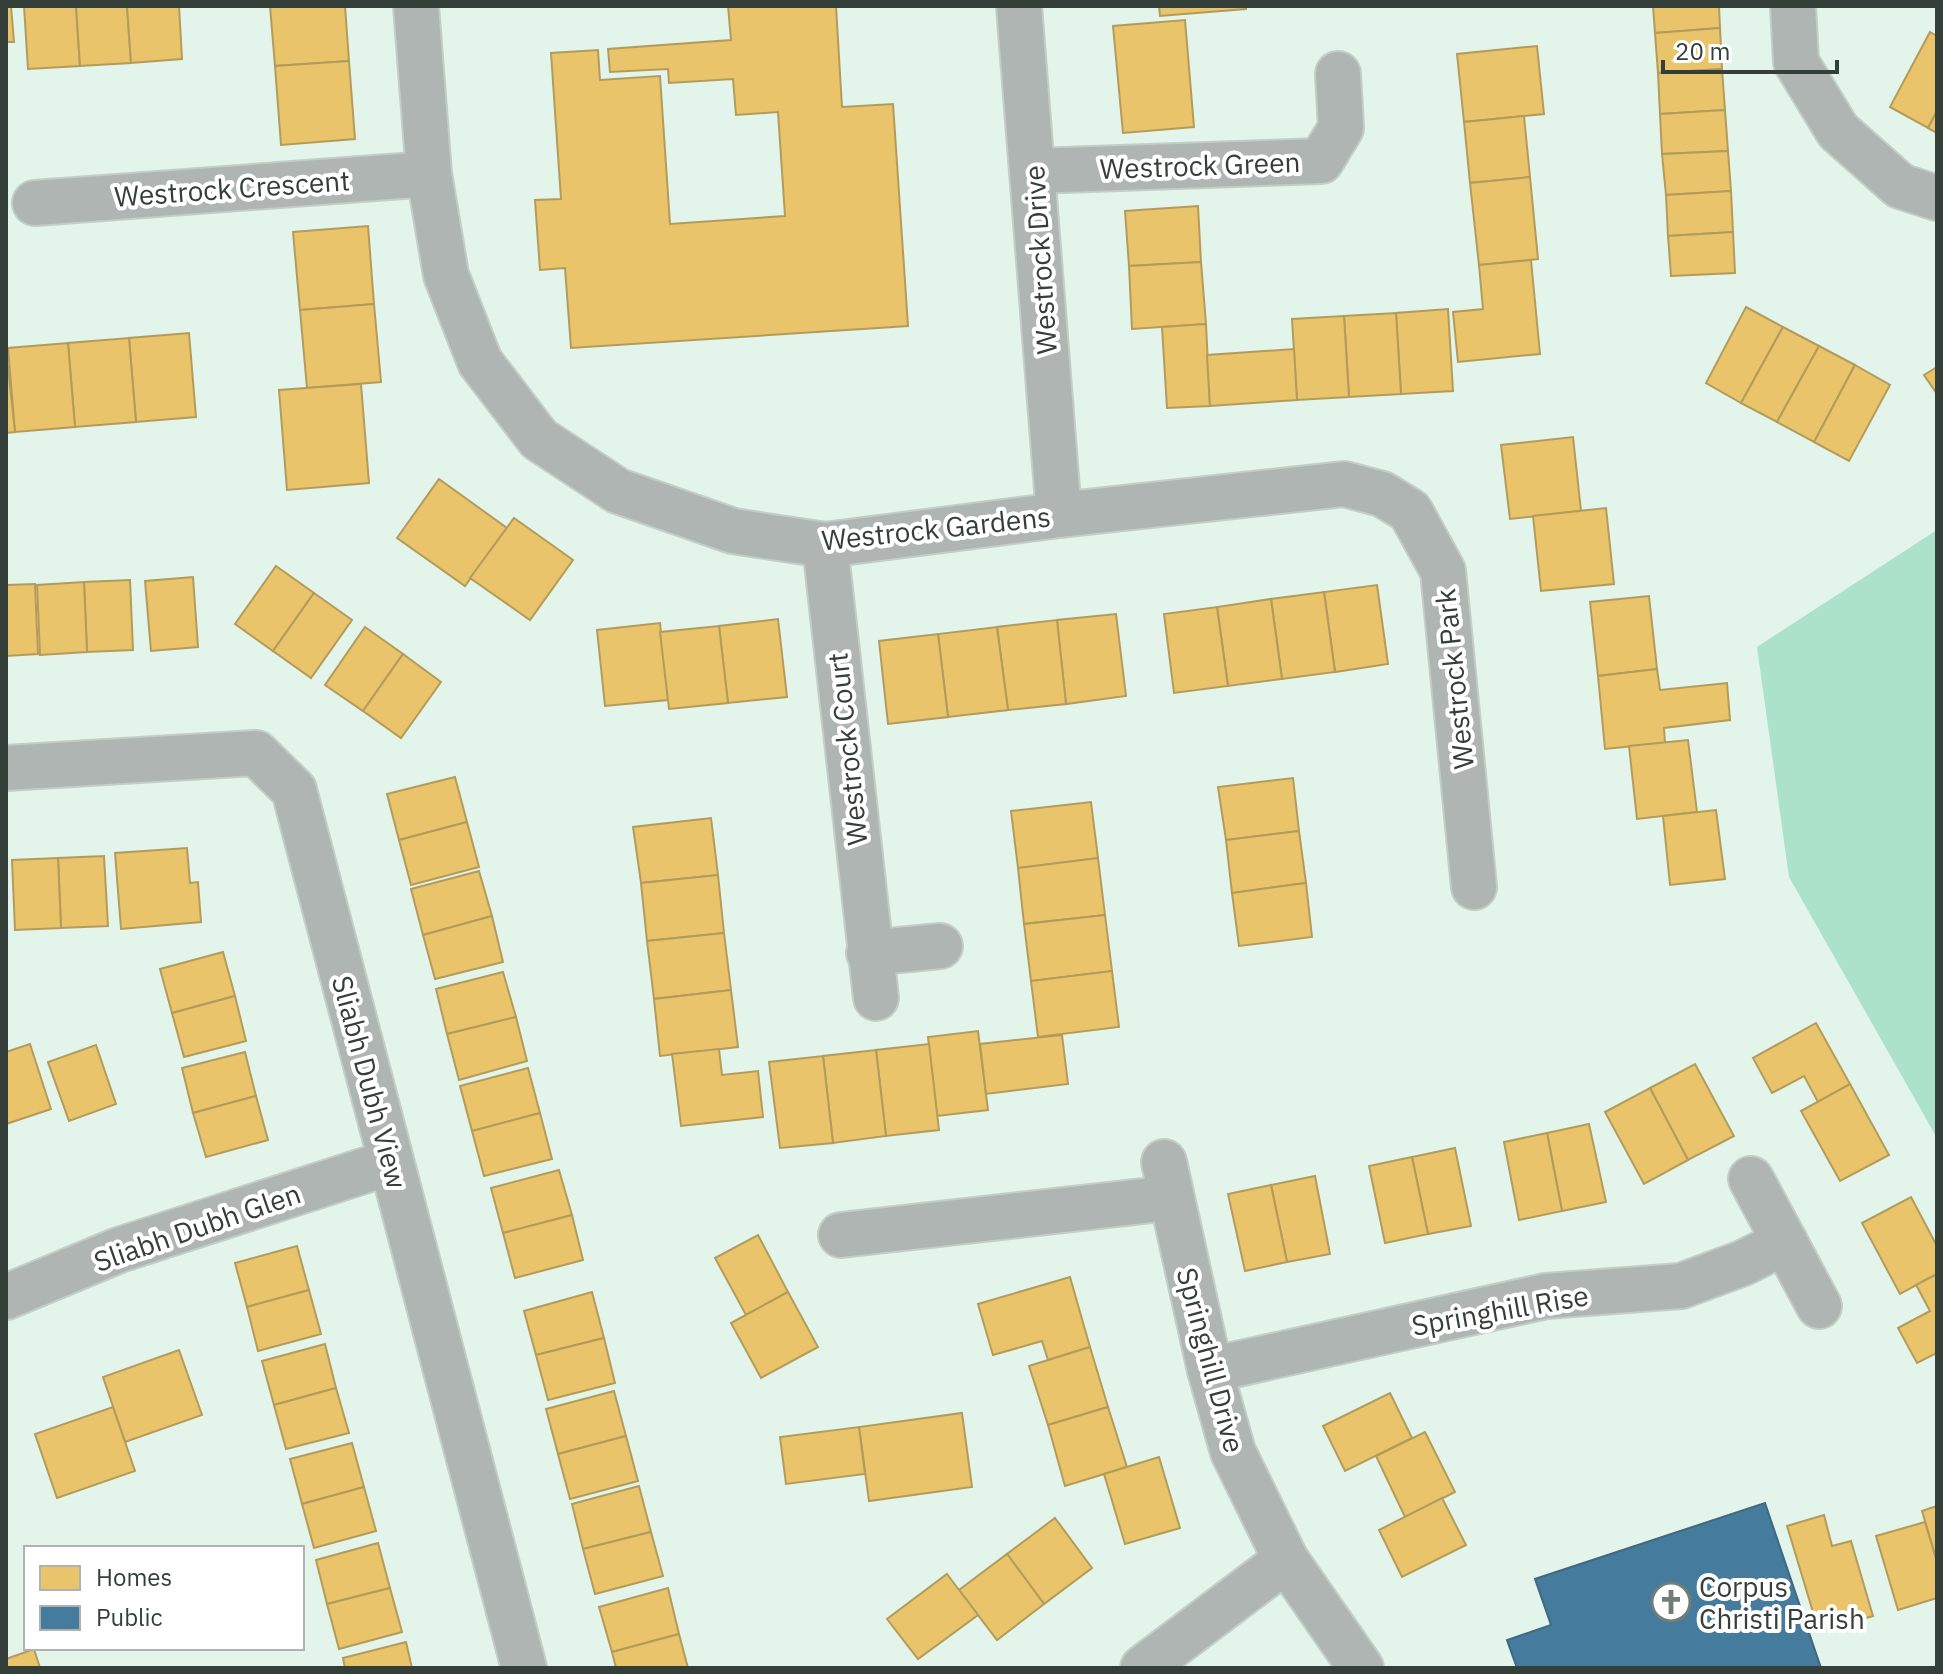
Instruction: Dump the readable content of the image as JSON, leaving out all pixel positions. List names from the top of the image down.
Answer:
{
  "streets": {
    "street": [
      "Westrock Green",
      "Westrock Crescent",
      "Westrock Drive",
      "Westrock Gardens",
      "Westrock Park",
      "Westrock Court",
      "Sliabh Dubh View",
      "Sliabh Dubh Glen",
      "Springhill Rise",
      "Springhill Drive"
    ]
  },
  "crossings": [
    ["Westrock Green", "Westrock Drive"],
    ["Westrock Crescent", "Westrock Gardens"],
    ["Westrock Drive", "Westrock Gardens"],
    ["Westrock Gardens", "Westrock Park"],
    ["Westrock Gardens", "Westrock Court"],
    ["Sliabh Dubh View", "Sliabh Dubh Glen"],
    ["Springhill Rise", "Springhill Drive"]
  ],
  "places": {
    "church": ["Corpus Christi Parish"]
  },
  "legend": ["Homes", "Public"],
  "scale_bar": "20 m"
}
